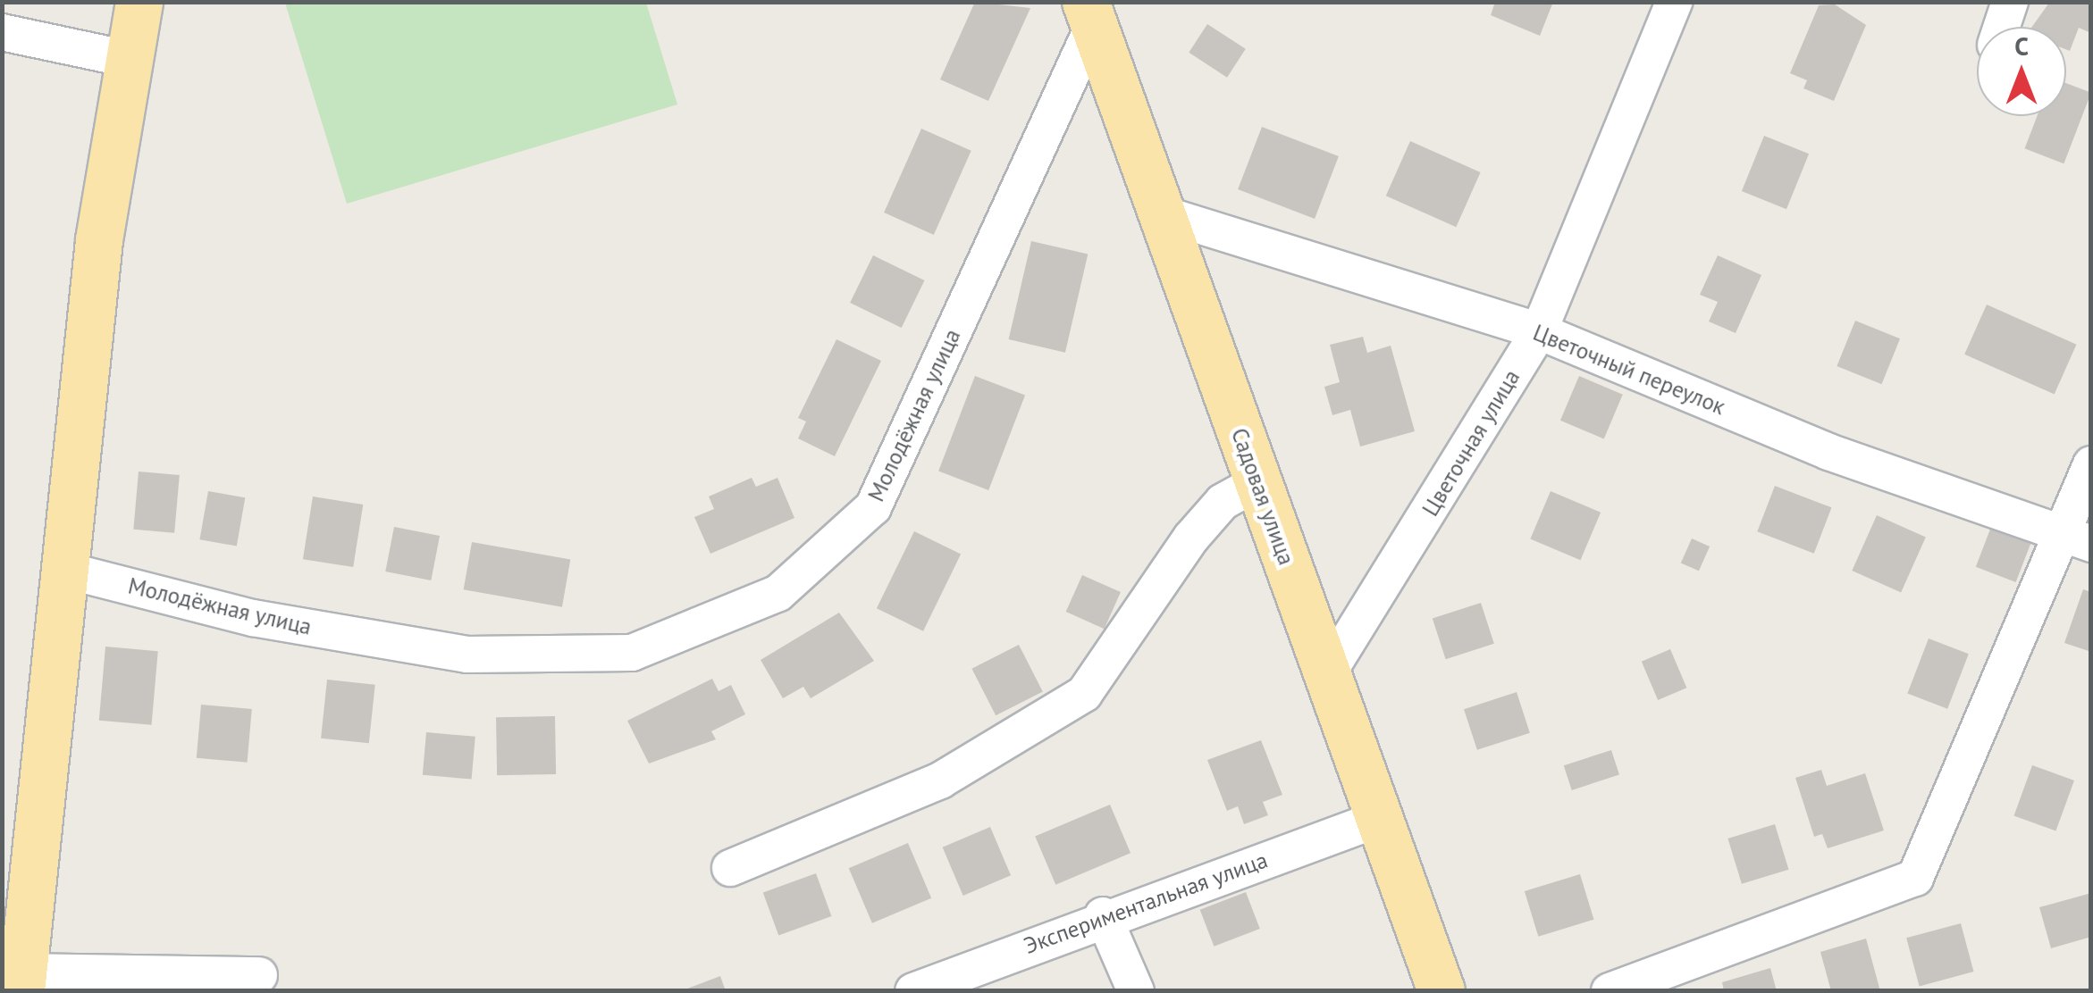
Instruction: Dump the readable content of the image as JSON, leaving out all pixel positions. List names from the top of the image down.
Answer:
{
  "streets": {
    "main road": ["Садовая улица"],
    "street": [
      "Цветочный переулок",
      "Молодёжная улица",
      "Цветочная улица",
      "Экспериментальная улица"
    ]
  },
  "crossings": [
    ["Цветочный переулок", "Цветочная улица"],
    ["Цветочный переулок", "Садовая улица"],
    ["Молодёжная улица", "Садовая улица"],
    ["Цветочная улица", "Садовая улица"],
    ["Садовая улица", "Экспериментальная улица"]
  ],
  "north": "top"
}
